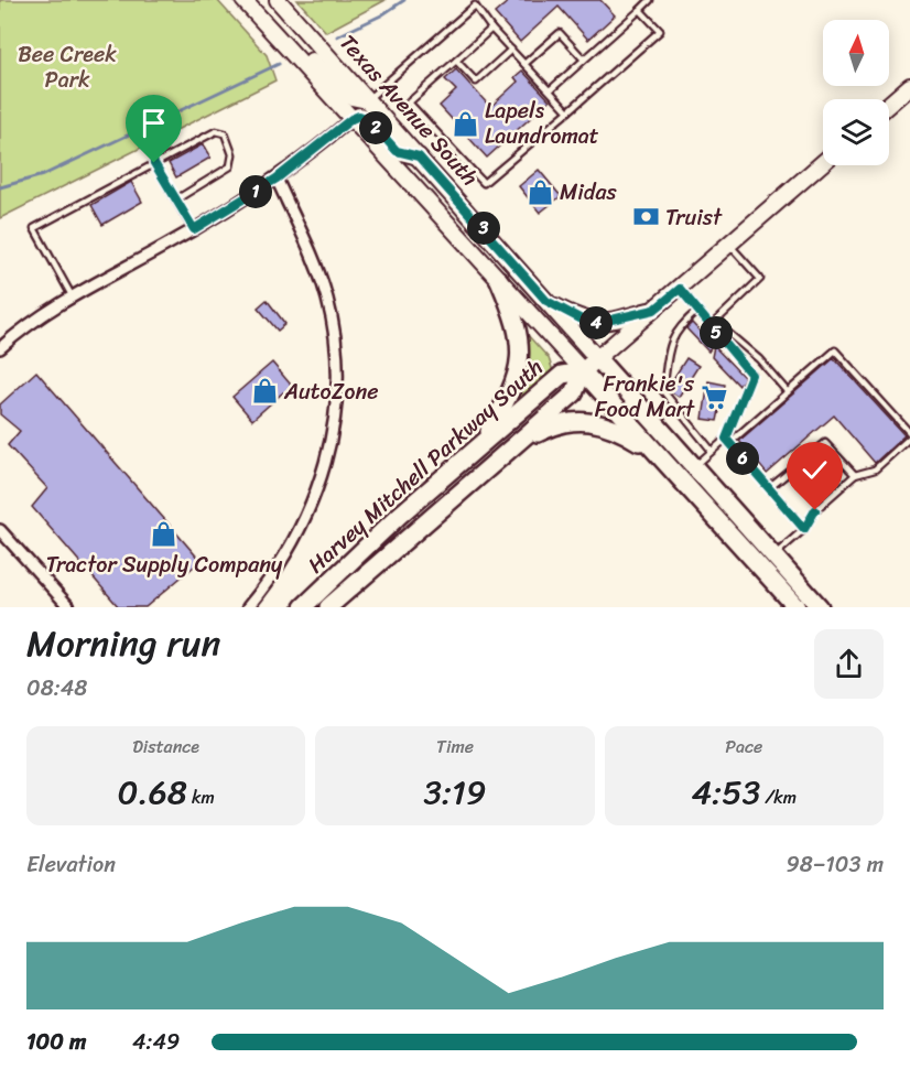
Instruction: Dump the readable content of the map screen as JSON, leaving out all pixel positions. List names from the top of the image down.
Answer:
{
  "streets": {
    "highway": ["Texas Avenue South", "Harvey Mitchell Parkway South"]
  },
  "crossings": [
    ["Texas Avenue South", "Harvey Mitchell Parkway South"]
  ],
  "parks": ["Bee Creek Park"],
  "places": {
    "shop": [
      "Lapels Laundromat",
      "Midas",
      "AutoZone",
      "Tractor Supply Company"
    ],
    "bank": ["Truist"],
    "supermarket": ["Frankie's Food Mart"]
  },
  "north": "top",
  "page": {
    "pins": [
      "2",
      "1",
      "3",
      "4",
      "5",
      "6"
    ],
    "heading": ["Morning run", "08:48"],
    "stats": [
      ["Distance", "0.68 km"],
      ["Time", "3:19"],
      ["Pace", "4:53 /km"]
    ],
    "chart": ["Elevation", "98–103 m"],
    "list": [
      {
        "name": "100 m",
        "note": "4:49"
      }
    ]
  }
}
